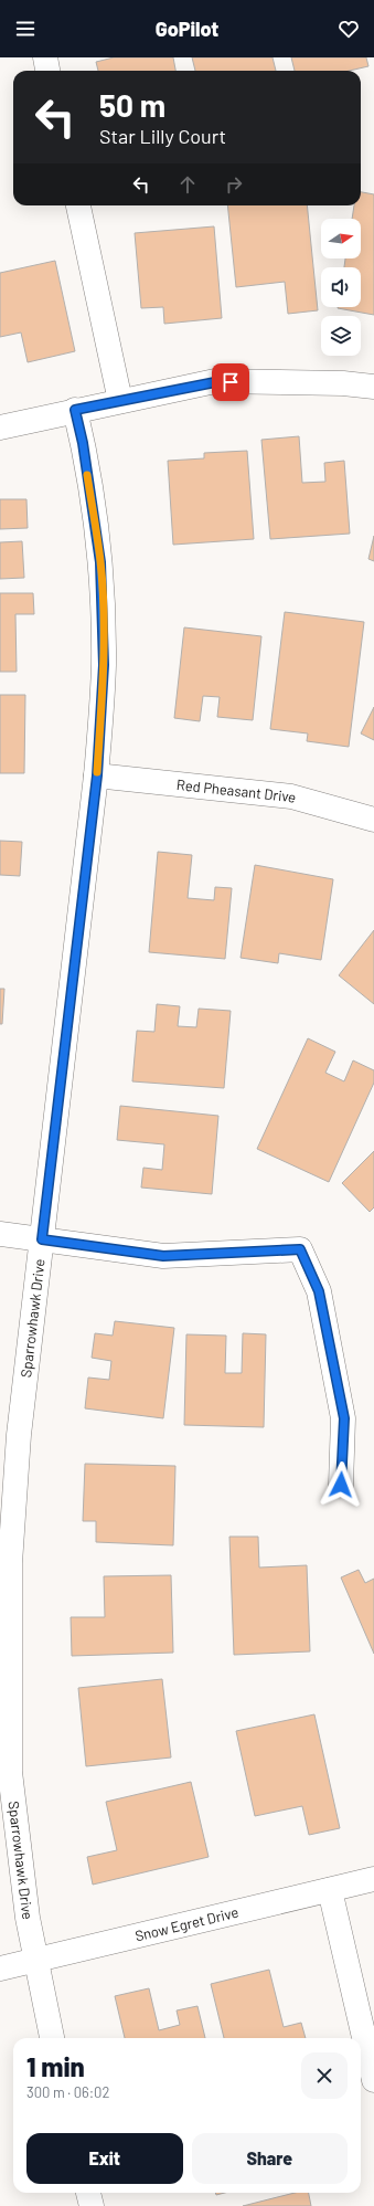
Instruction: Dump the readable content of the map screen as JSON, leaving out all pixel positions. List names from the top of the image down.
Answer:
{
  "streets": {
    "street": ["Red Pheasant Drive", "Sparrowhawk Drive", "Snow Egret Drive"]
  },
  "crossings": [
    ["Red Pheasant Drive", "Sparrowhawk Drive"],
    ["Sparrowhawk Drive", "Snow Egret Drive"]
  ],
  "north": "right",
  "page": {
    "header": "GoPilot",
    "turn": ["50 m", "Star Lilly Court"],
    "heading": ["1 min", "300 m · 06:02"],
    "buttons": ["Exit", "Share"]
  }
}
